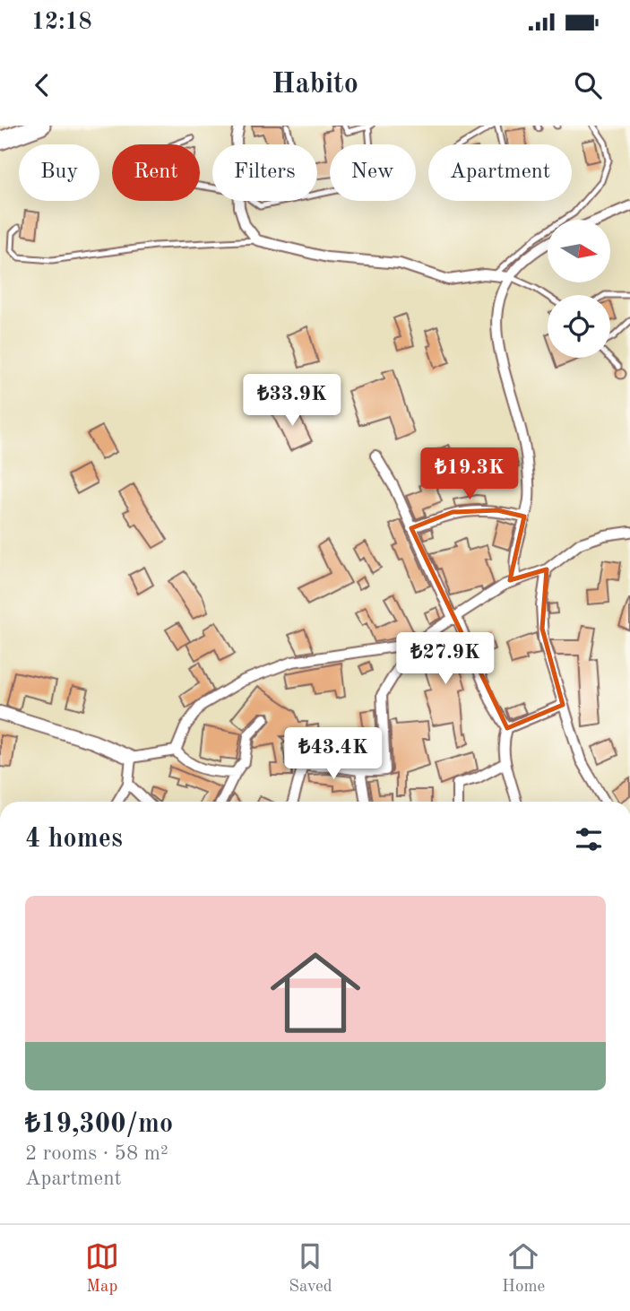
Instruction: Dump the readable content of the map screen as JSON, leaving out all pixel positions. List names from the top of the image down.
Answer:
{
  "north": "right",
  "page": {
    "status": "12:18",
    "header": "Habito",
    "chip": [
      "Buy",
      "Rent",
      "Filters",
      "New",
      "Apartment"
    ],
    "price": [
      "₺33.9K",
      "₺19.3K",
      "₺27.9K",
      "₺43.4K"
    ],
    "heading": "4 homes",
    "list": [
      {
        "name": "₺19,300/mo",
        "note": "2 rooms · 58 m² · Apartment"
      }
    ],
    "tabs": ["Map", "Saved", "Home"]
  }
}
